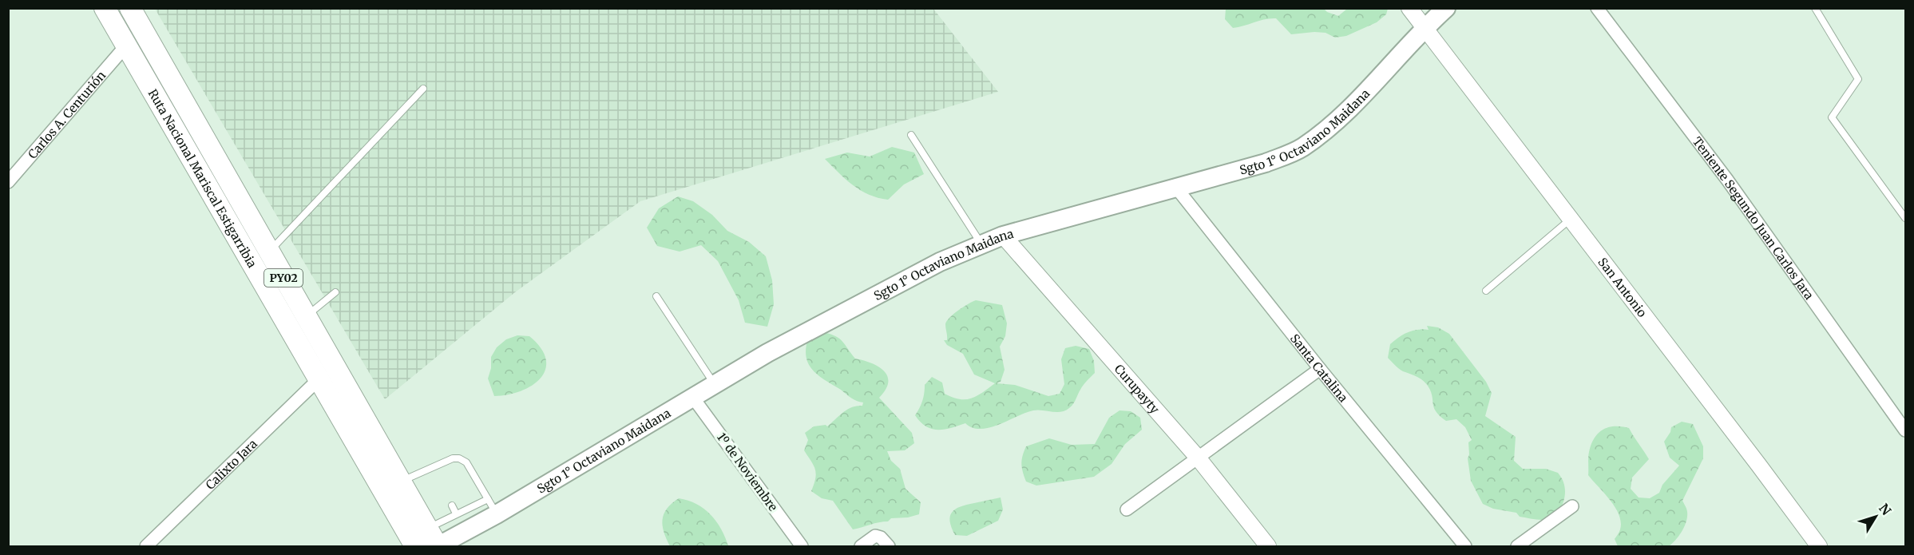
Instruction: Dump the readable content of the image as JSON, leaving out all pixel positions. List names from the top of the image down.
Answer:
{
  "streets": {
    "highway": ["Ruta Nacional Mariscal Estigarribia", "PY02"],
    "main road": ["Sgto 1° Octaviano Maidana"],
    "street": [
      "Carlos A. Centurión",
      "Teniente Segundo Juan Carlos Jara",
      "San Antonio",
      "Santa Catalina",
      "Curupayty",
      "Calixto Jara",
      "1º de Noviembre"
    ]
  },
  "crossings": [
    ["Carlos A. Centurión", "Ruta Nacional Mariscal Estigarribia"],
    ["Sgto 1° Octaviano Maidana", "Ruta Nacional Mariscal Estigarribia"],
    ["Sgto 1° Octaviano Maidana", "San Antonio"],
    ["Sgto 1° Octaviano Maidana", "Santa Catalina"],
    ["Sgto 1° Octaviano Maidana", "Curupayty"],
    ["Sgto 1° Octaviano Maidana", "1º de Noviembre"],
    ["Ruta Nacional Mariscal Estigarribia", "Calixto Jara"]
  ],
  "north": "top right"
}
